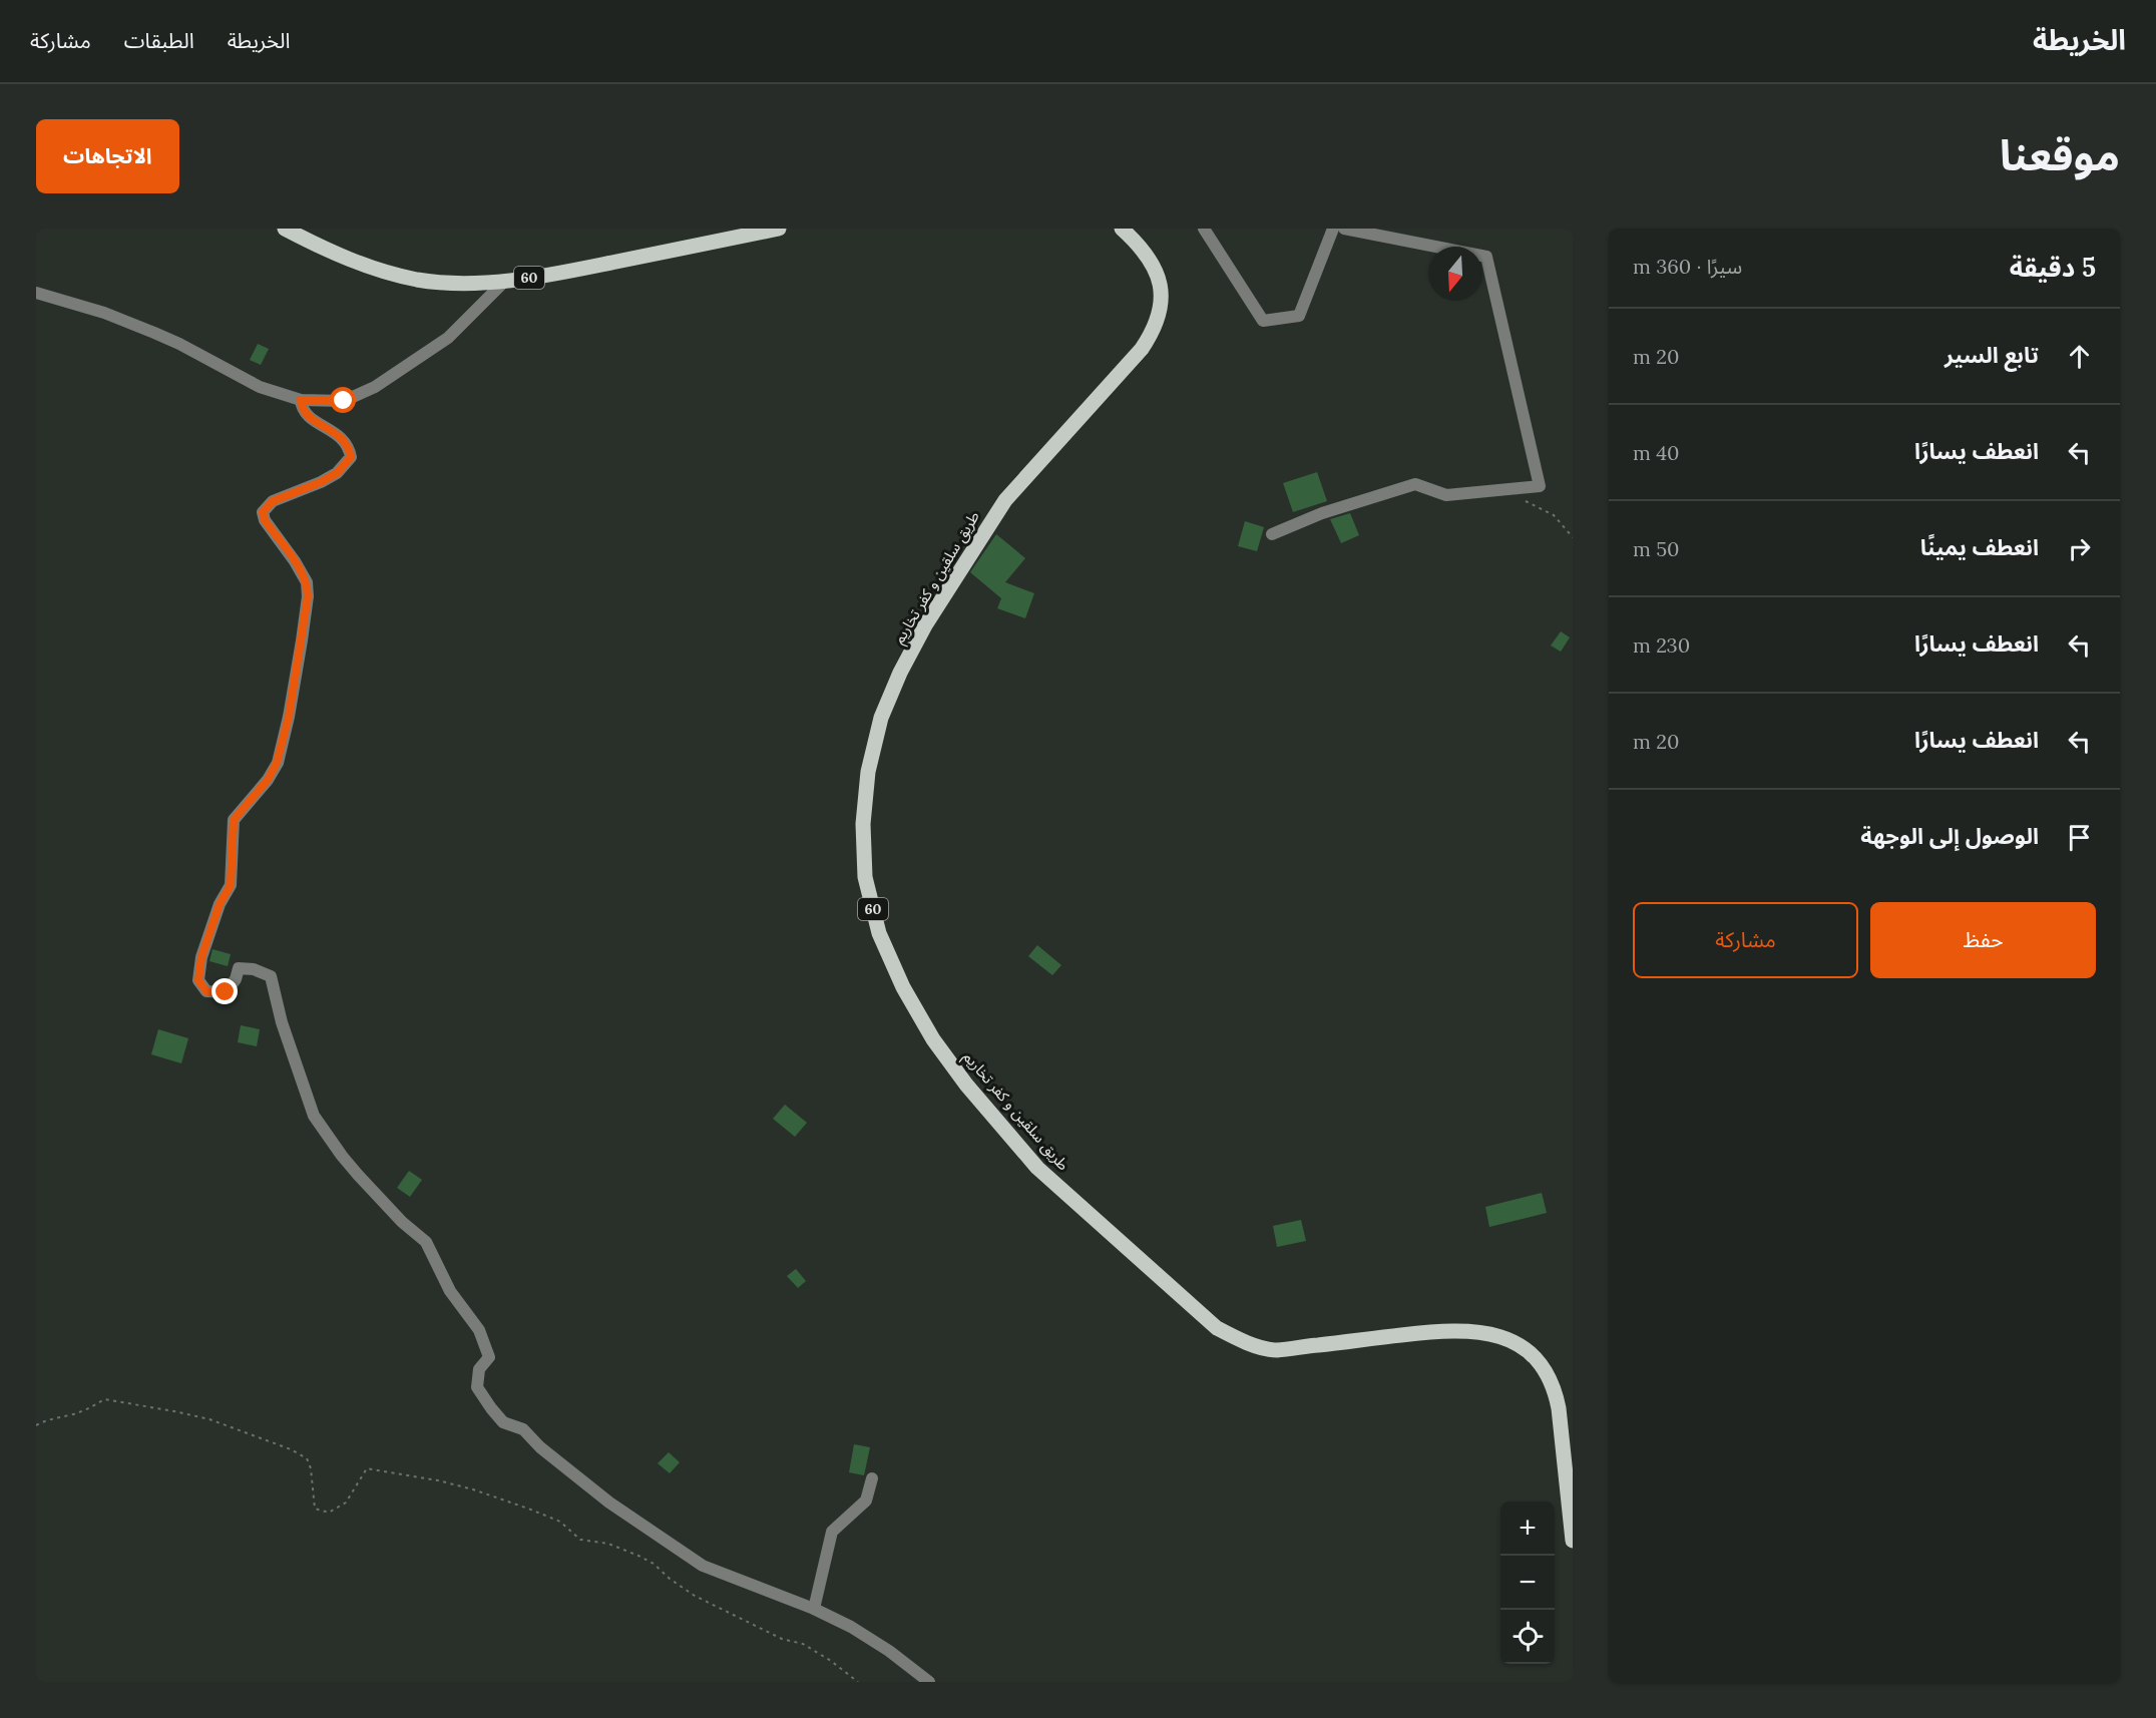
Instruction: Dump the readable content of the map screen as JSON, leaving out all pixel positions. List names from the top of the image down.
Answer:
{
  "streets": {
    "main road": ["60", "طريق سلقين و كفر تخاريم"]
  },
  "north": "bottom",
  "page": {
    "header": "الخريطة",
    "nav": ["الخريطة", "الطبقات", "مشاركة"],
    "title": "موقعنا",
    "buttons": [
      "الاتجاهات",
      ["حفظ", "مشاركة"]
    ],
    "heading": ["5 دقيقة", "سيرًا · 360 m"],
    "list": [
      ["تابع السير", "20 m"],
      ["انعطف يسارًا", "40 m"],
      ["انعطف يمينًا", "50 m"],
      ["انعطف يسارًا", "230 m"],
      ["انعطف يسارًا", "20 m"],
      "الوصول إلى الوجهة"
    ],
    "map_buttons": ["+", "−"]
  }
}
